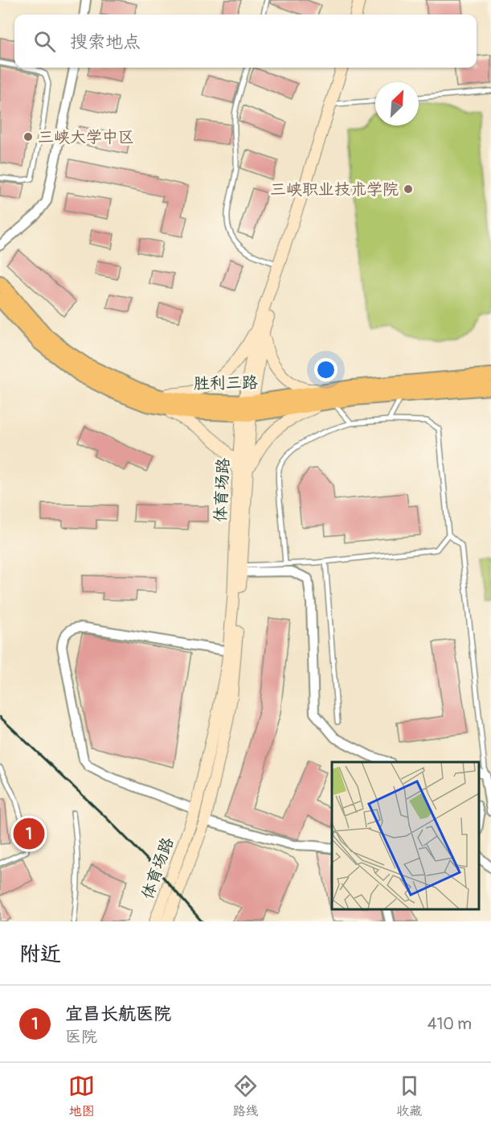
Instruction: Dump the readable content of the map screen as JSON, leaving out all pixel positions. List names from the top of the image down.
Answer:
{
  "streets": {
    "main road": ["胜利三路", "体育场路"]
  },
  "crossings": [
    ["胜利三路", "体育场路"]
  ],
  "places": ["三峡大学中区", "三峡职业技术学院"],
  "north": "top right",
  "page": {
    "search": "搜索地点",
    "pins": "1",
    "heading": "附近",
    "list": [
      {
        "mark": "1",
        "name": "宜昌长航医院",
        "note": "医院",
        "value": "410 m"
      }
    ],
    "nav": ["地图", "路线", "收藏"]
  }
}
